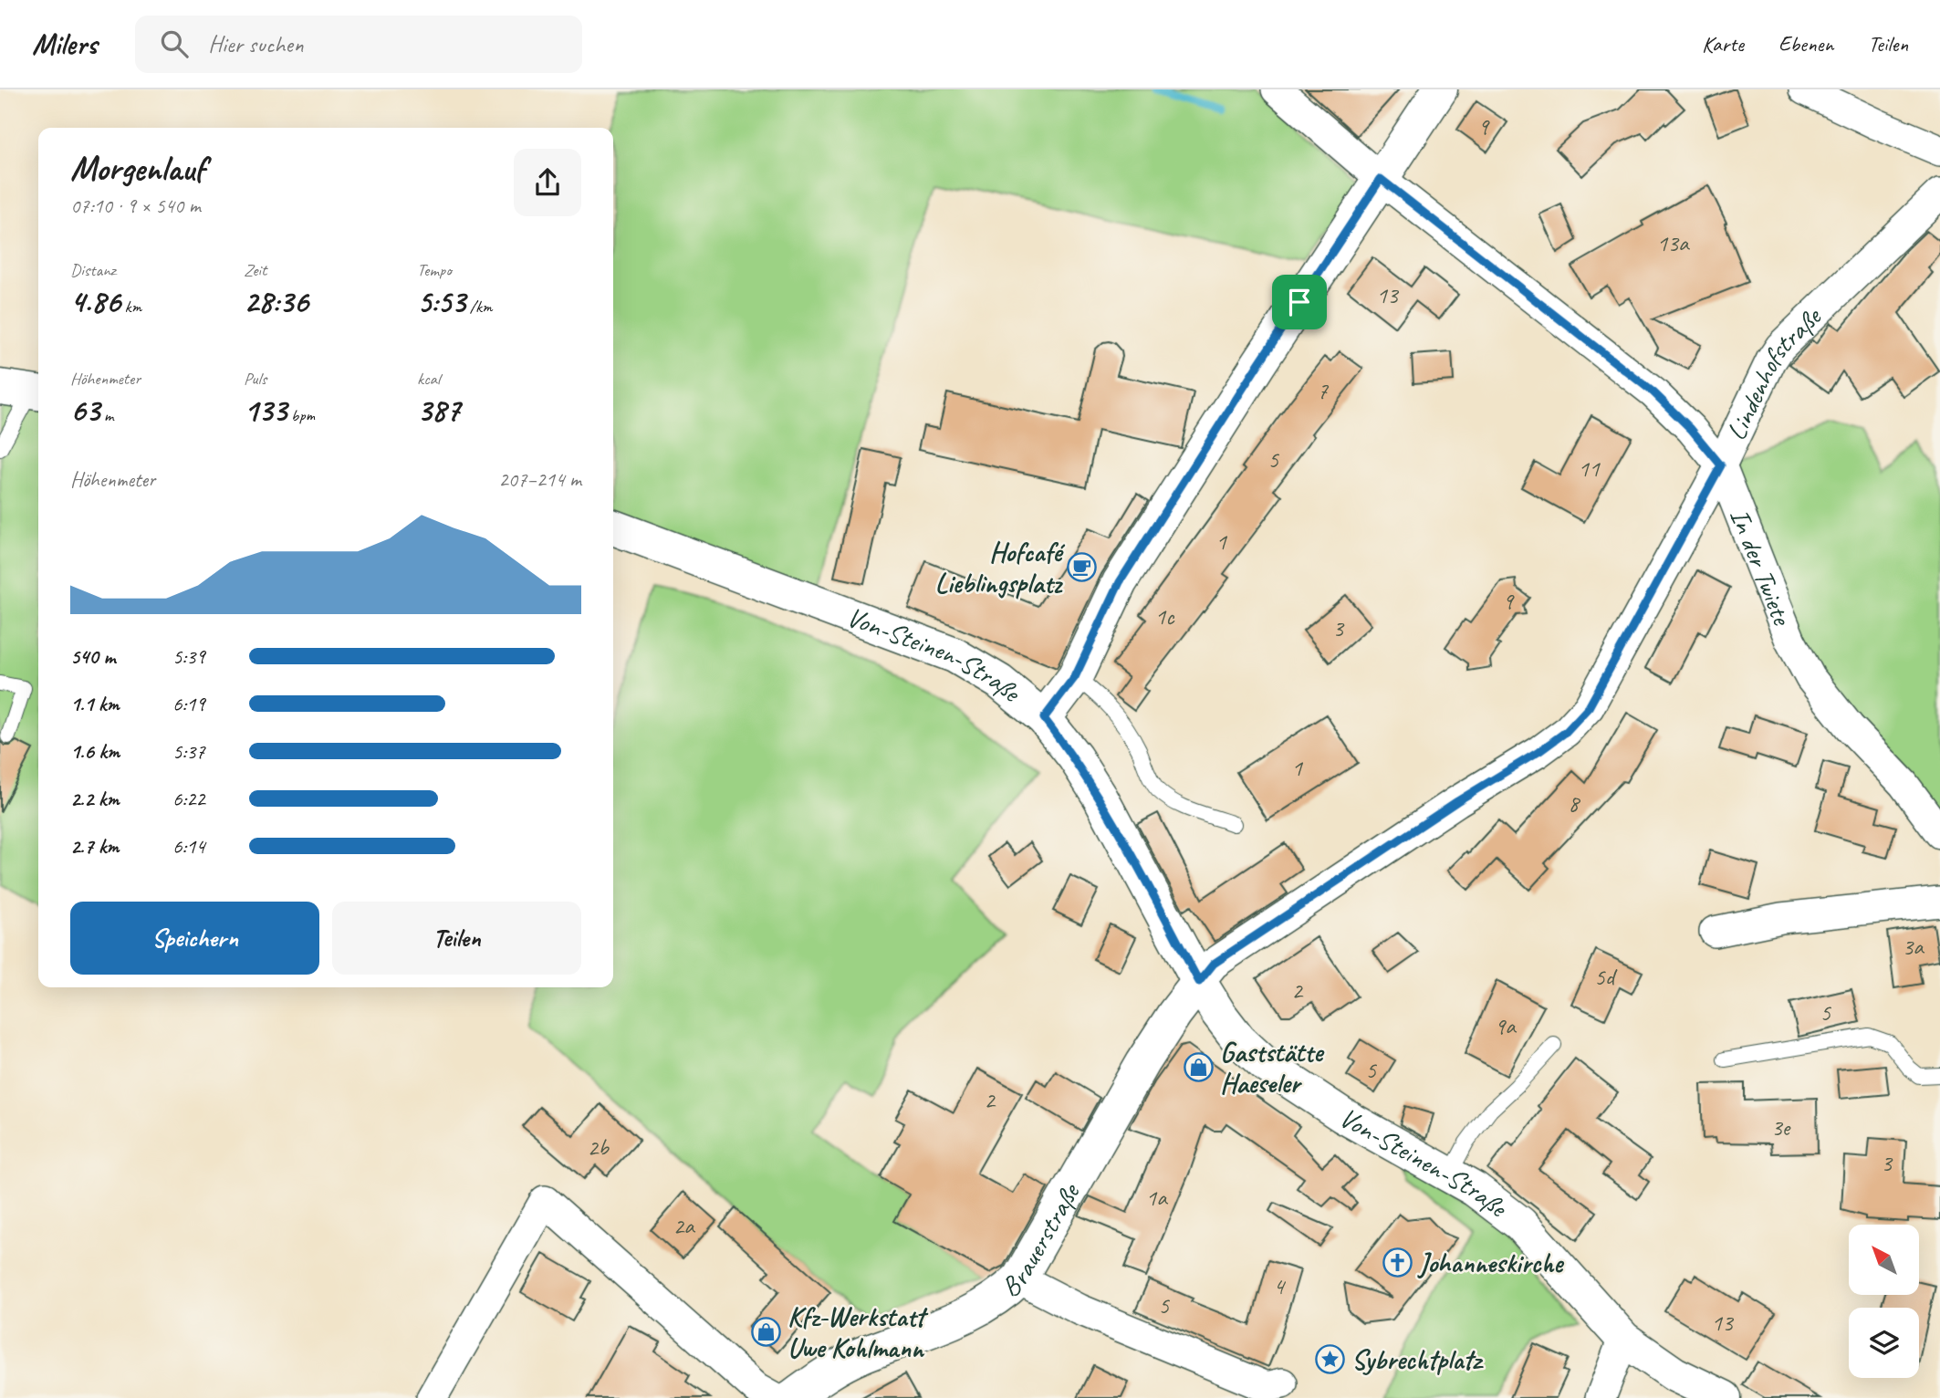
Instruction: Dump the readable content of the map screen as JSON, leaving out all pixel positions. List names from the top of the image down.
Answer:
{
  "streets": {
    "main road": ["Von-Steinen-Straße", "Brauerstraße"],
    "street": ["Lindenhofstraße", "In der Twiete"]
  },
  "crossings": [
    ["Lindenhofstraße", "In der Twiete"],
    ["Lindenhofstraße", "Von-Steinen-Straße"],
    ["Lindenhofstraße", "Brauerstraße"],
    ["Von-Steinen-Straße", "Brauerstraße"]
  ],
  "places": {
    "cafe": ["Hofcafé Lieblingsplatz"],
    "shop": ["Gaststätte Haeseler", "Kfz-Werkstatt Uwe Kohlmann"],
    "church": ["Johanneskirche"],
    "place": ["Sybrechtplatz"]
  },
  "house_numbers": [
    "9",
    "13a",
    "13",
    "7",
    "5",
    "11",
    "1",
    "9",
    "1c",
    "3",
    "1",
    "8",
    "3a",
    "5d",
    "2",
    "5",
    "9a",
    "5",
    "2",
    "3e",
    "2b",
    "3",
    "1a",
    "2a",
    "4",
    "5",
    "13"
  ],
  "north": "top left",
  "page": {
    "header": "Milers",
    "search": "Hier suchen",
    "nav": ["Karte", "Ebenen", "Teilen"],
    "heading": ["Morgenlauf", "07:10 · 9 × 540 m"],
    "stats": [
      ["Distanz", "4.86 km"],
      ["Zeit", "28:36"],
      ["Tempo", "5:53 /km"],
      ["Höhenmeter", "63 m"],
      ["Puls", "133 bpm"],
      ["kcal", "387"]
    ],
    "chart": ["Höhenmeter", "207–214 m"],
    "list": [
      {
        "name": "540 m",
        "note": "5:39"
      },
      {
        "name": "1.1 km",
        "note": "6:19"
      },
      {
        "name": "1.6 km",
        "note": "5:37"
      },
      {
        "name": "2.2 km",
        "note": "6:22"
      },
      {
        "name": "2.7 km",
        "note": "6:14"
      }
    ],
    "buttons": ["Speichern", "Teilen"]
  }
}
